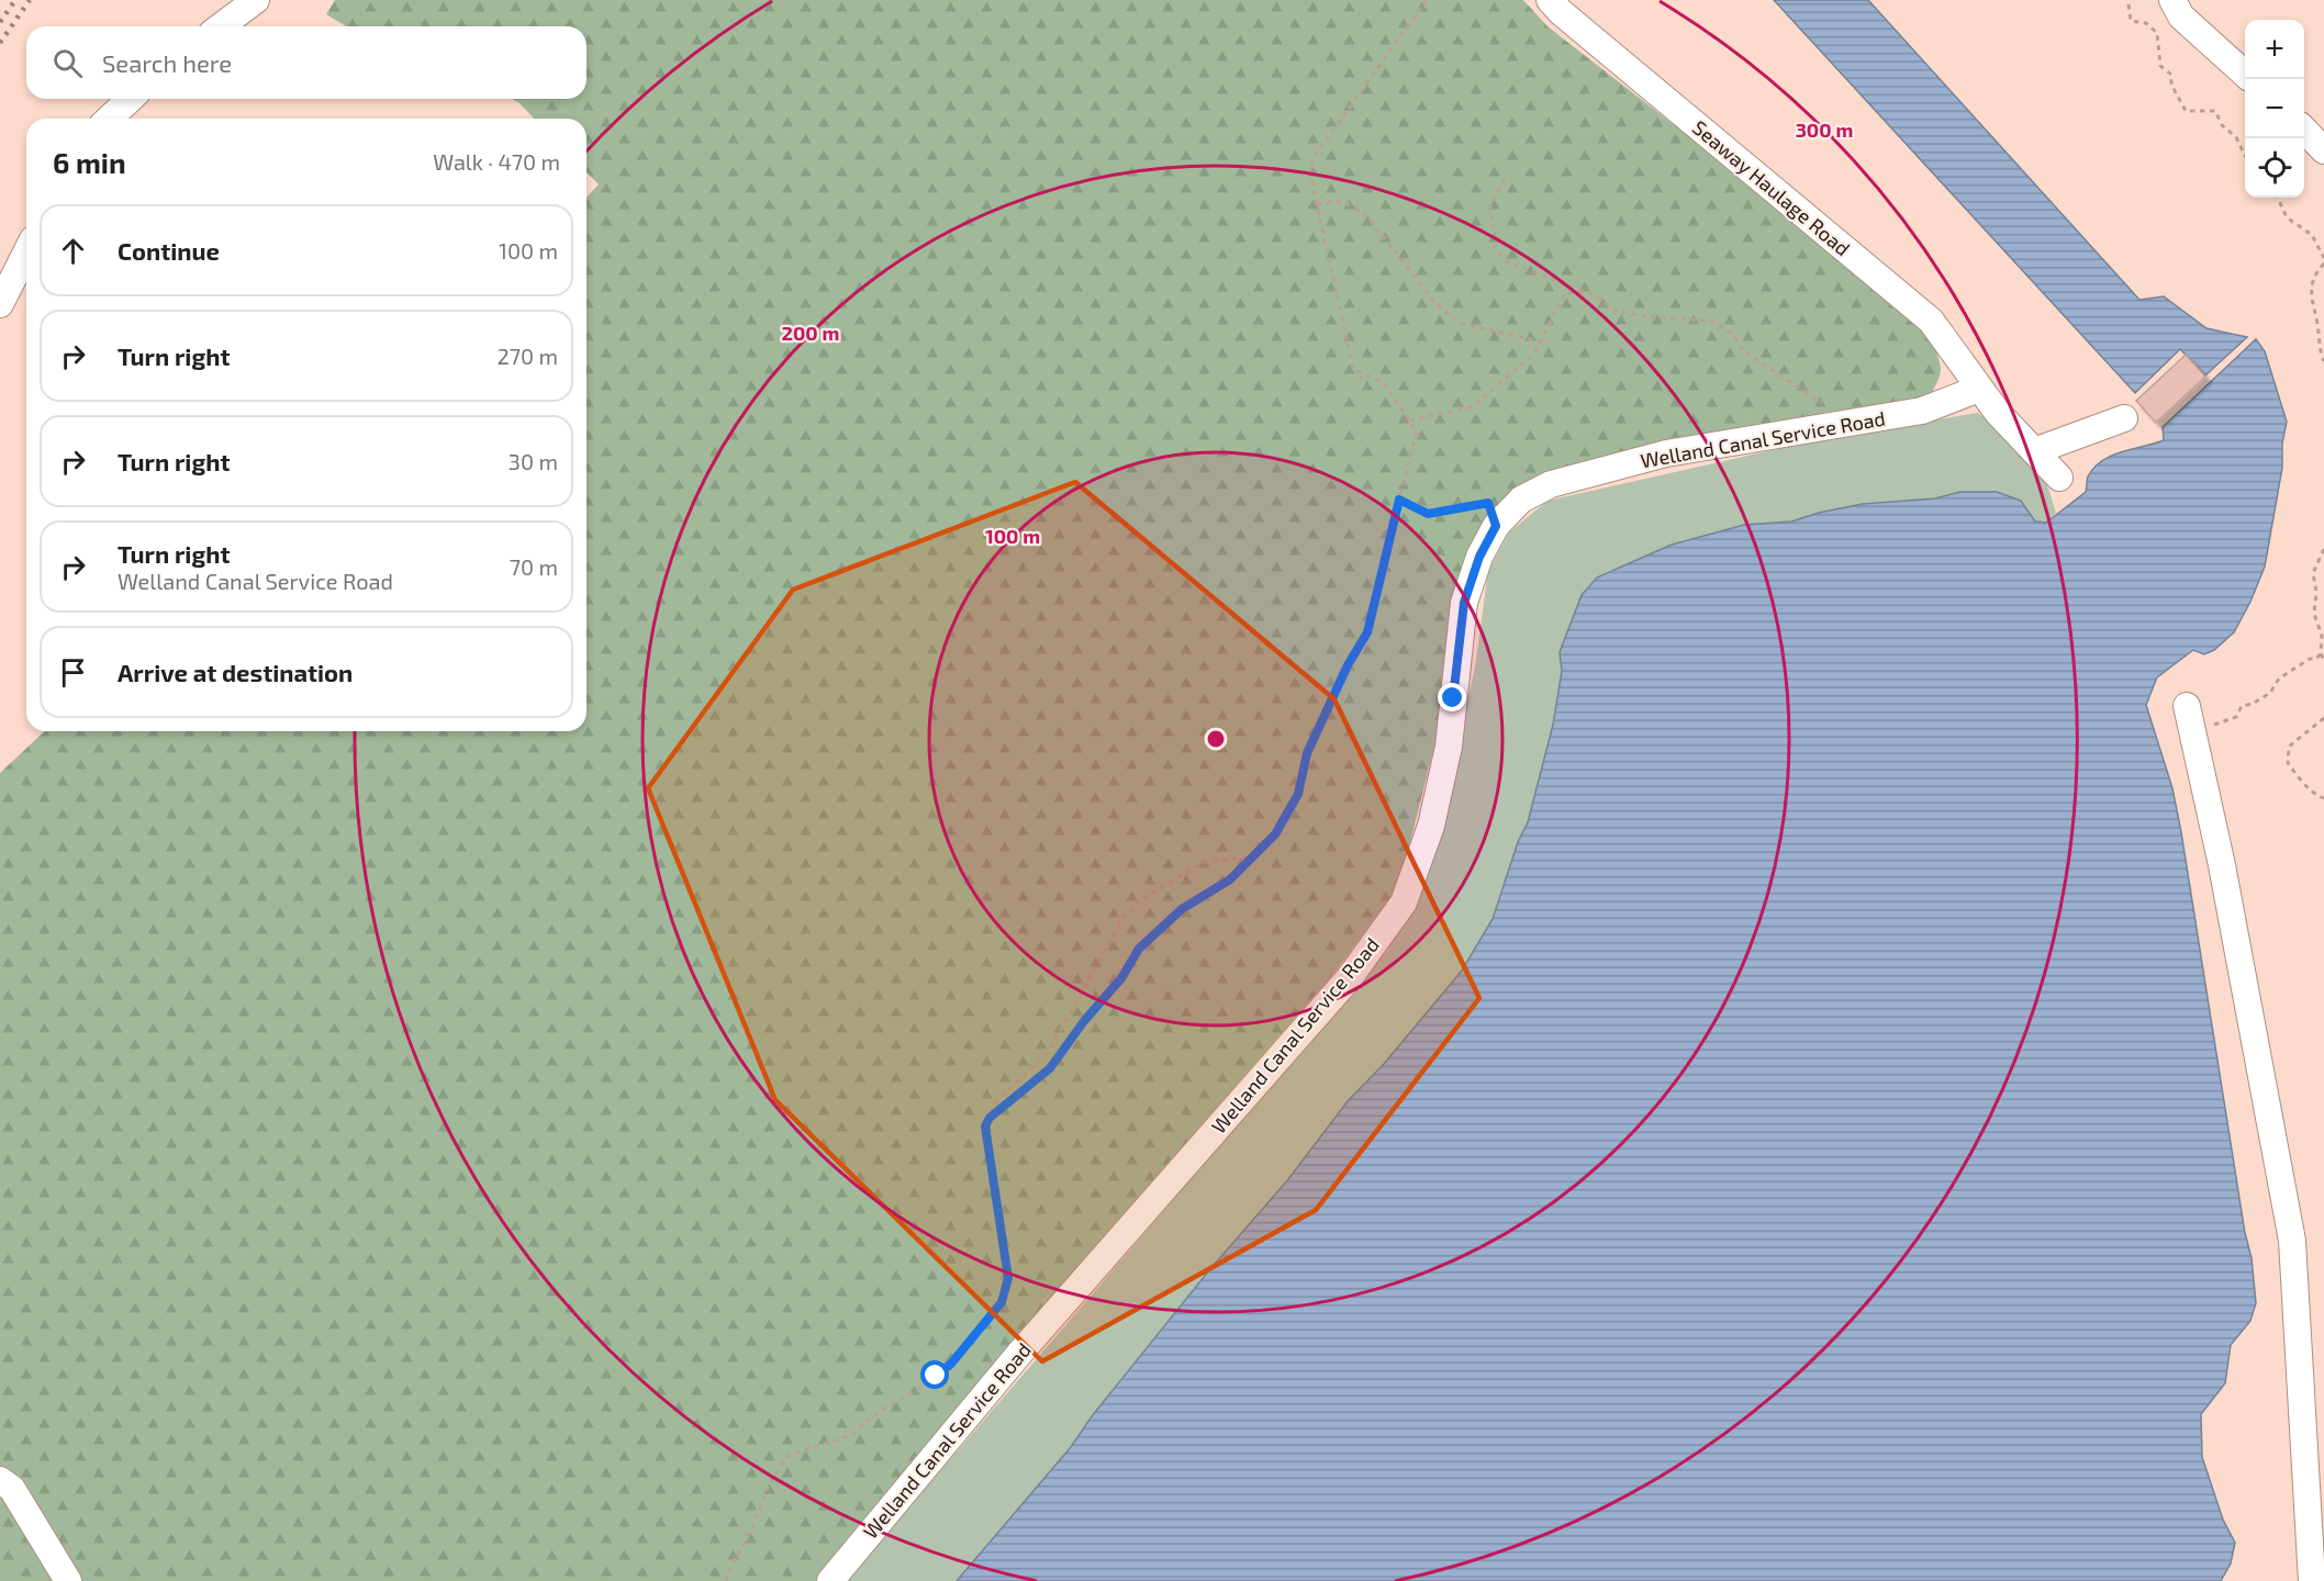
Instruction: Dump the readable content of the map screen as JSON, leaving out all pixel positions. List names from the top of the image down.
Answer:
{
  "streets": {
    "street": ["Seaway Haulage Road", "Welland Canal Service Road"]
  },
  "crossings": [
    ["Seaway Haulage Road", "Welland Canal Service Road"]
  ],
  "page": {
    "map_buttons": ["+", "−"],
    "search": "Search here",
    "heading": ["6 min", "Walk · 470 m"],
    "list": [
      ["Continue", "100 m"],
      ["Turn right", "270 m"],
      ["Turn right", "30 m"],
      ["Turn right", "Welland Canal Service Road", "70 m"],
      "Arrive at destination"
    ]
  },
  "rings": ["300 m", "200 m", "100 m"]
}
